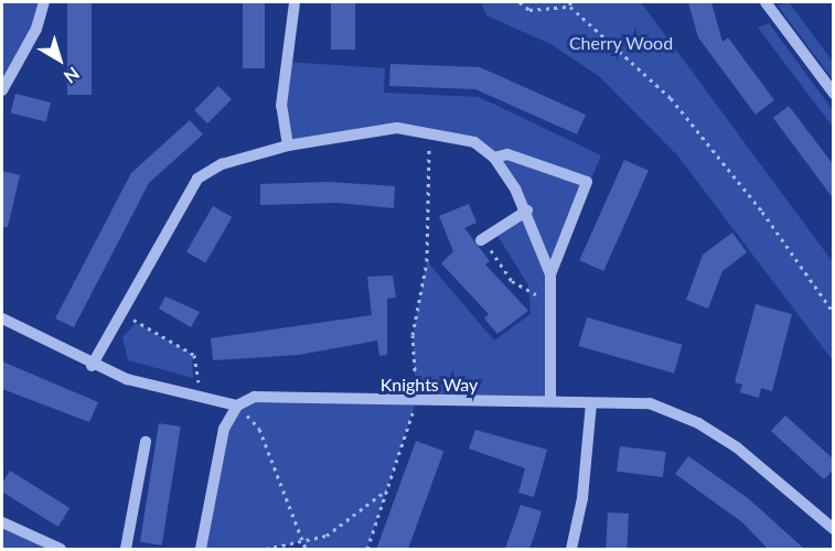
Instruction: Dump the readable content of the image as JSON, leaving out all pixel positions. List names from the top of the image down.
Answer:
{
  "streets": {
    "street": ["Knights Way"]
  },
  "parks": ["Cherry Wood"],
  "north": "bottom right"
}
